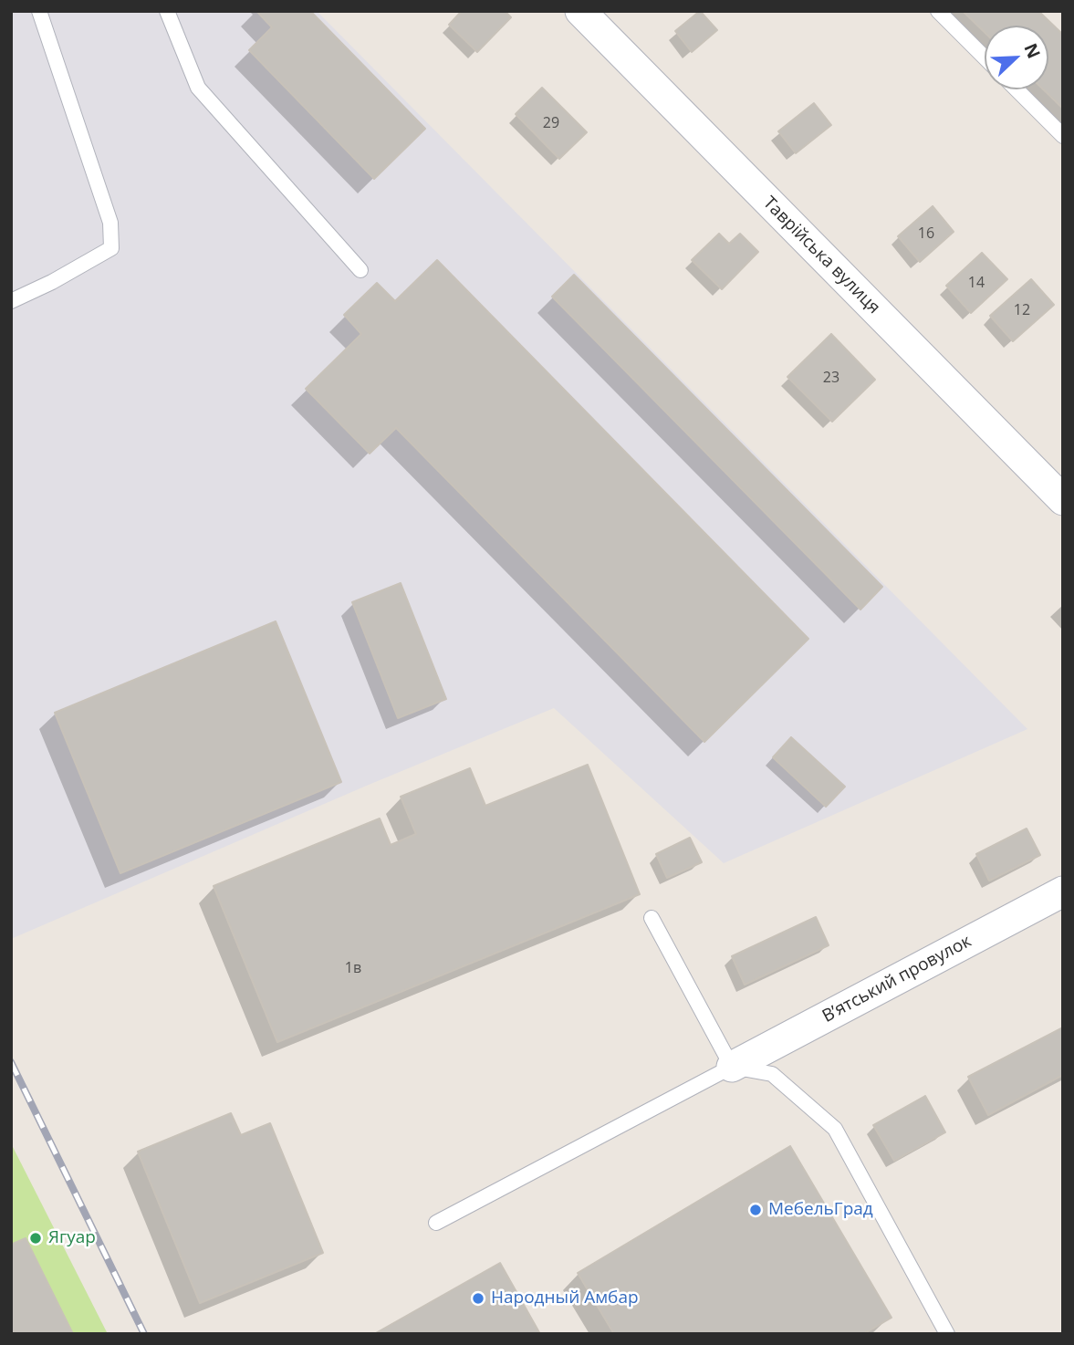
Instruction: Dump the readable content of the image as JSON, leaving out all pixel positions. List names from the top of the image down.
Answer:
{
  "streets": {
    "street": ["Таврійська вулиця", "В’ятський провулок"]
  },
  "places": ["МебельГрад", "Ягуар", "Народный Амбар"],
  "house_numbers": [
    "29",
    "16",
    "14",
    "12",
    "23",
    "1в"
  ],
  "north": "top right"
}
